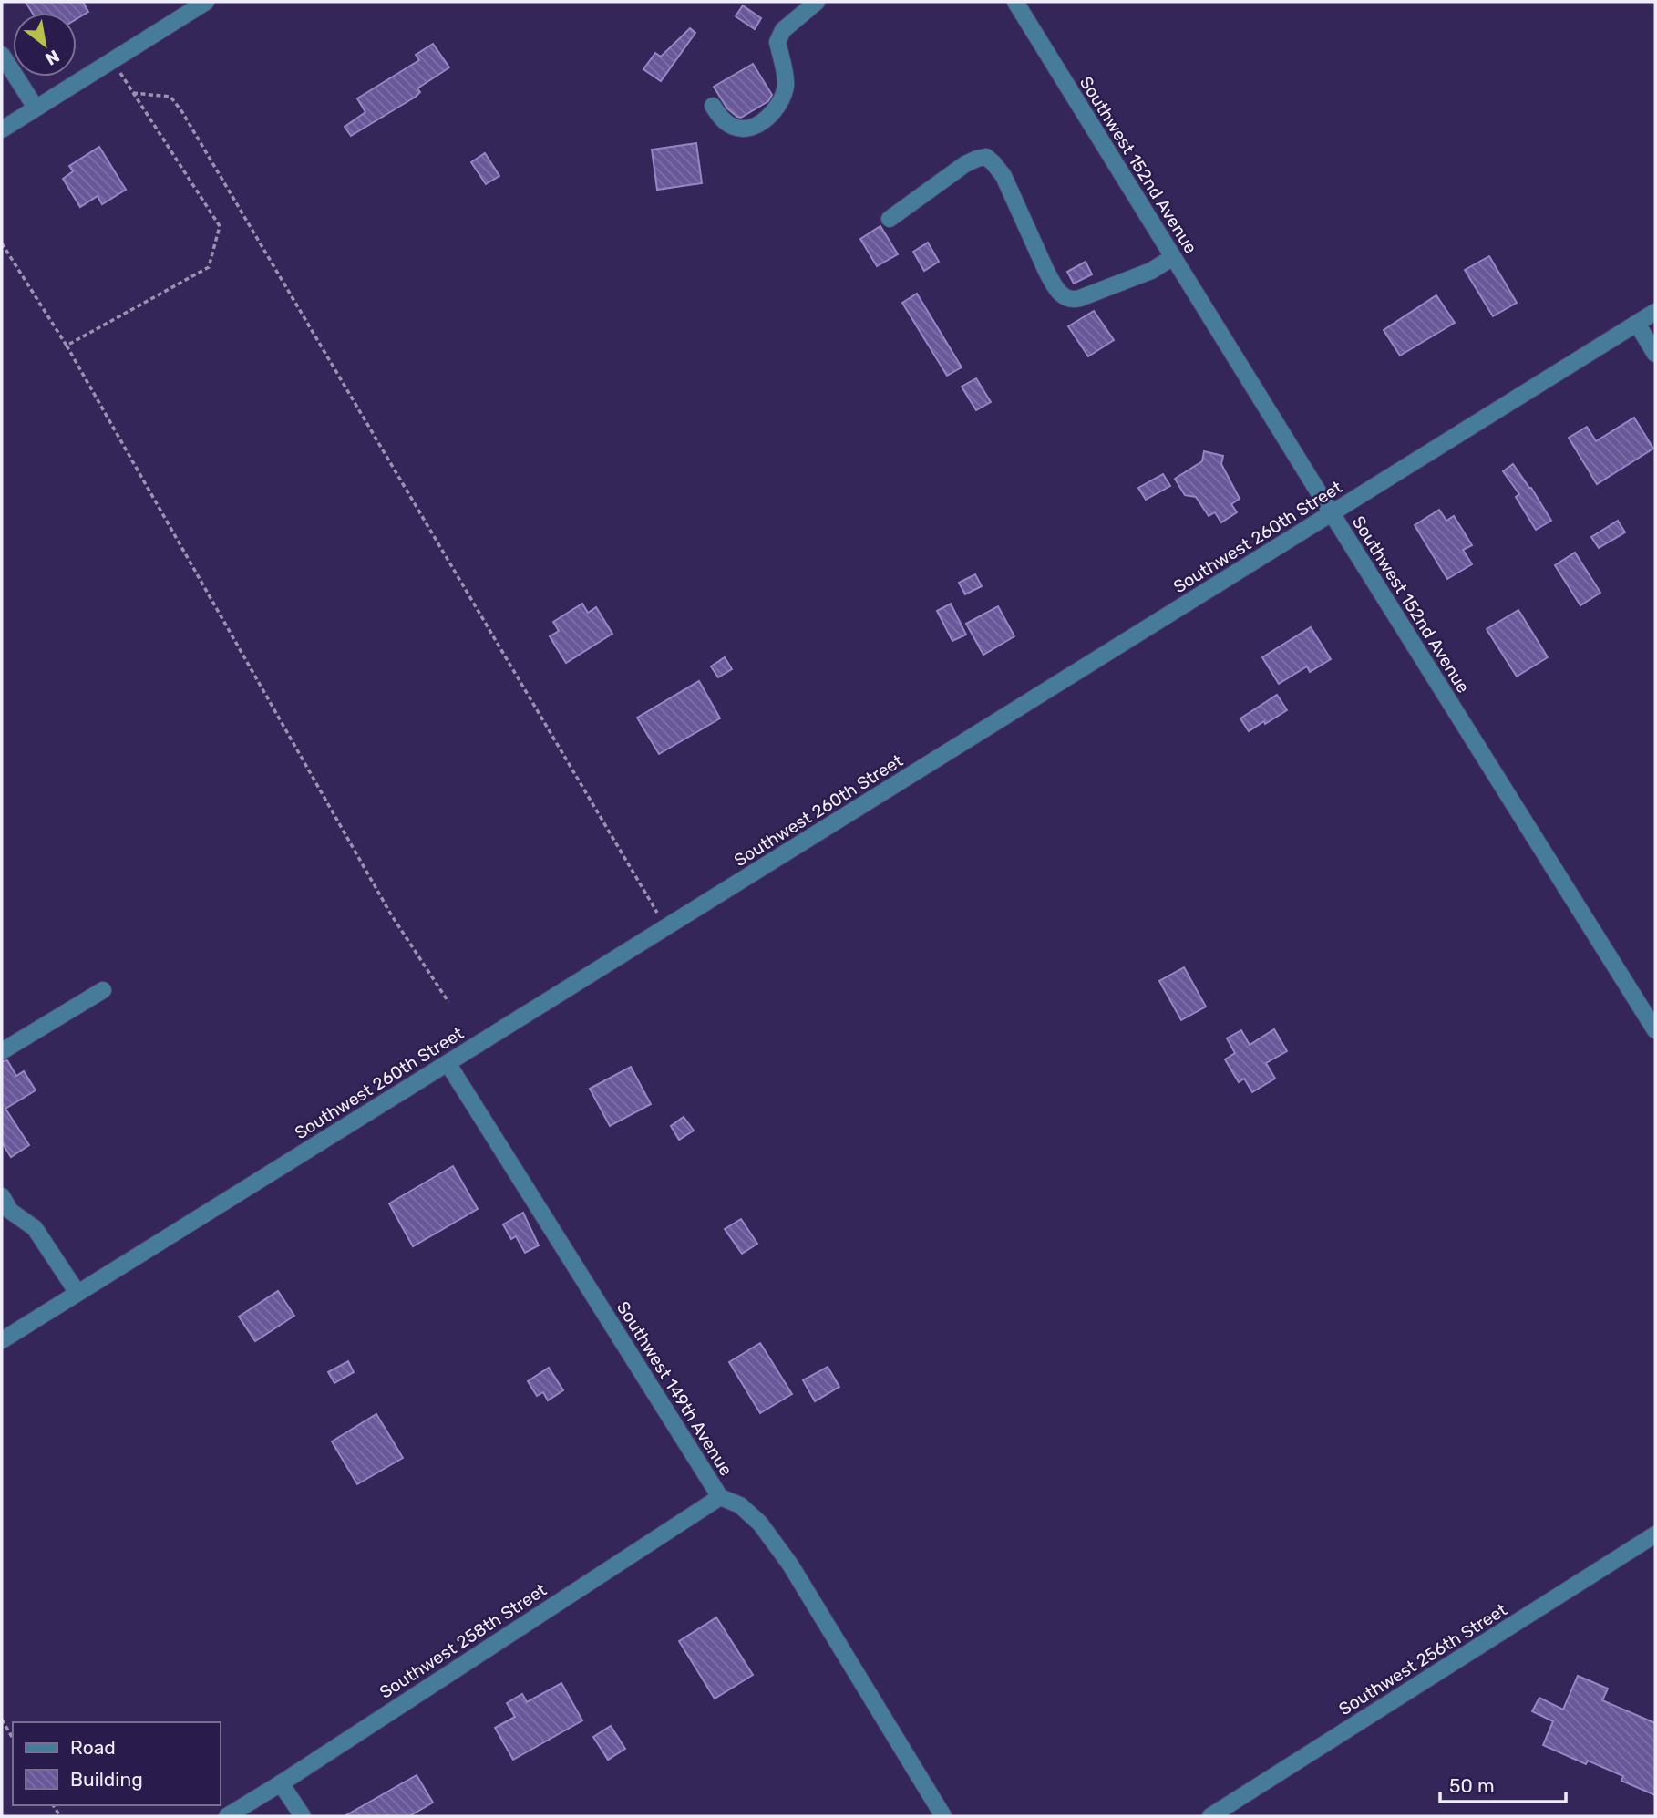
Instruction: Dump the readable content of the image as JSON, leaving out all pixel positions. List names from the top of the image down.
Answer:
{
  "streets": {
    "street": [
      "Southwest 152nd Avenue",
      "Southwest 260th Street",
      "Southwest 149th Avenue",
      "Southwest 258th Street",
      "Southwest 256th Street"
    ]
  },
  "crossings": [
    ["Southwest 152nd Avenue", "Southwest 260th Street"],
    ["Southwest 260th Street", "Southwest 149th Avenue"],
    ["Southwest 149th Avenue", "Southwest 258th Street"]
  ],
  "legend": ["Road", "Building"],
  "scale_bar": "50 m",
  "north": "bottom right"
}
